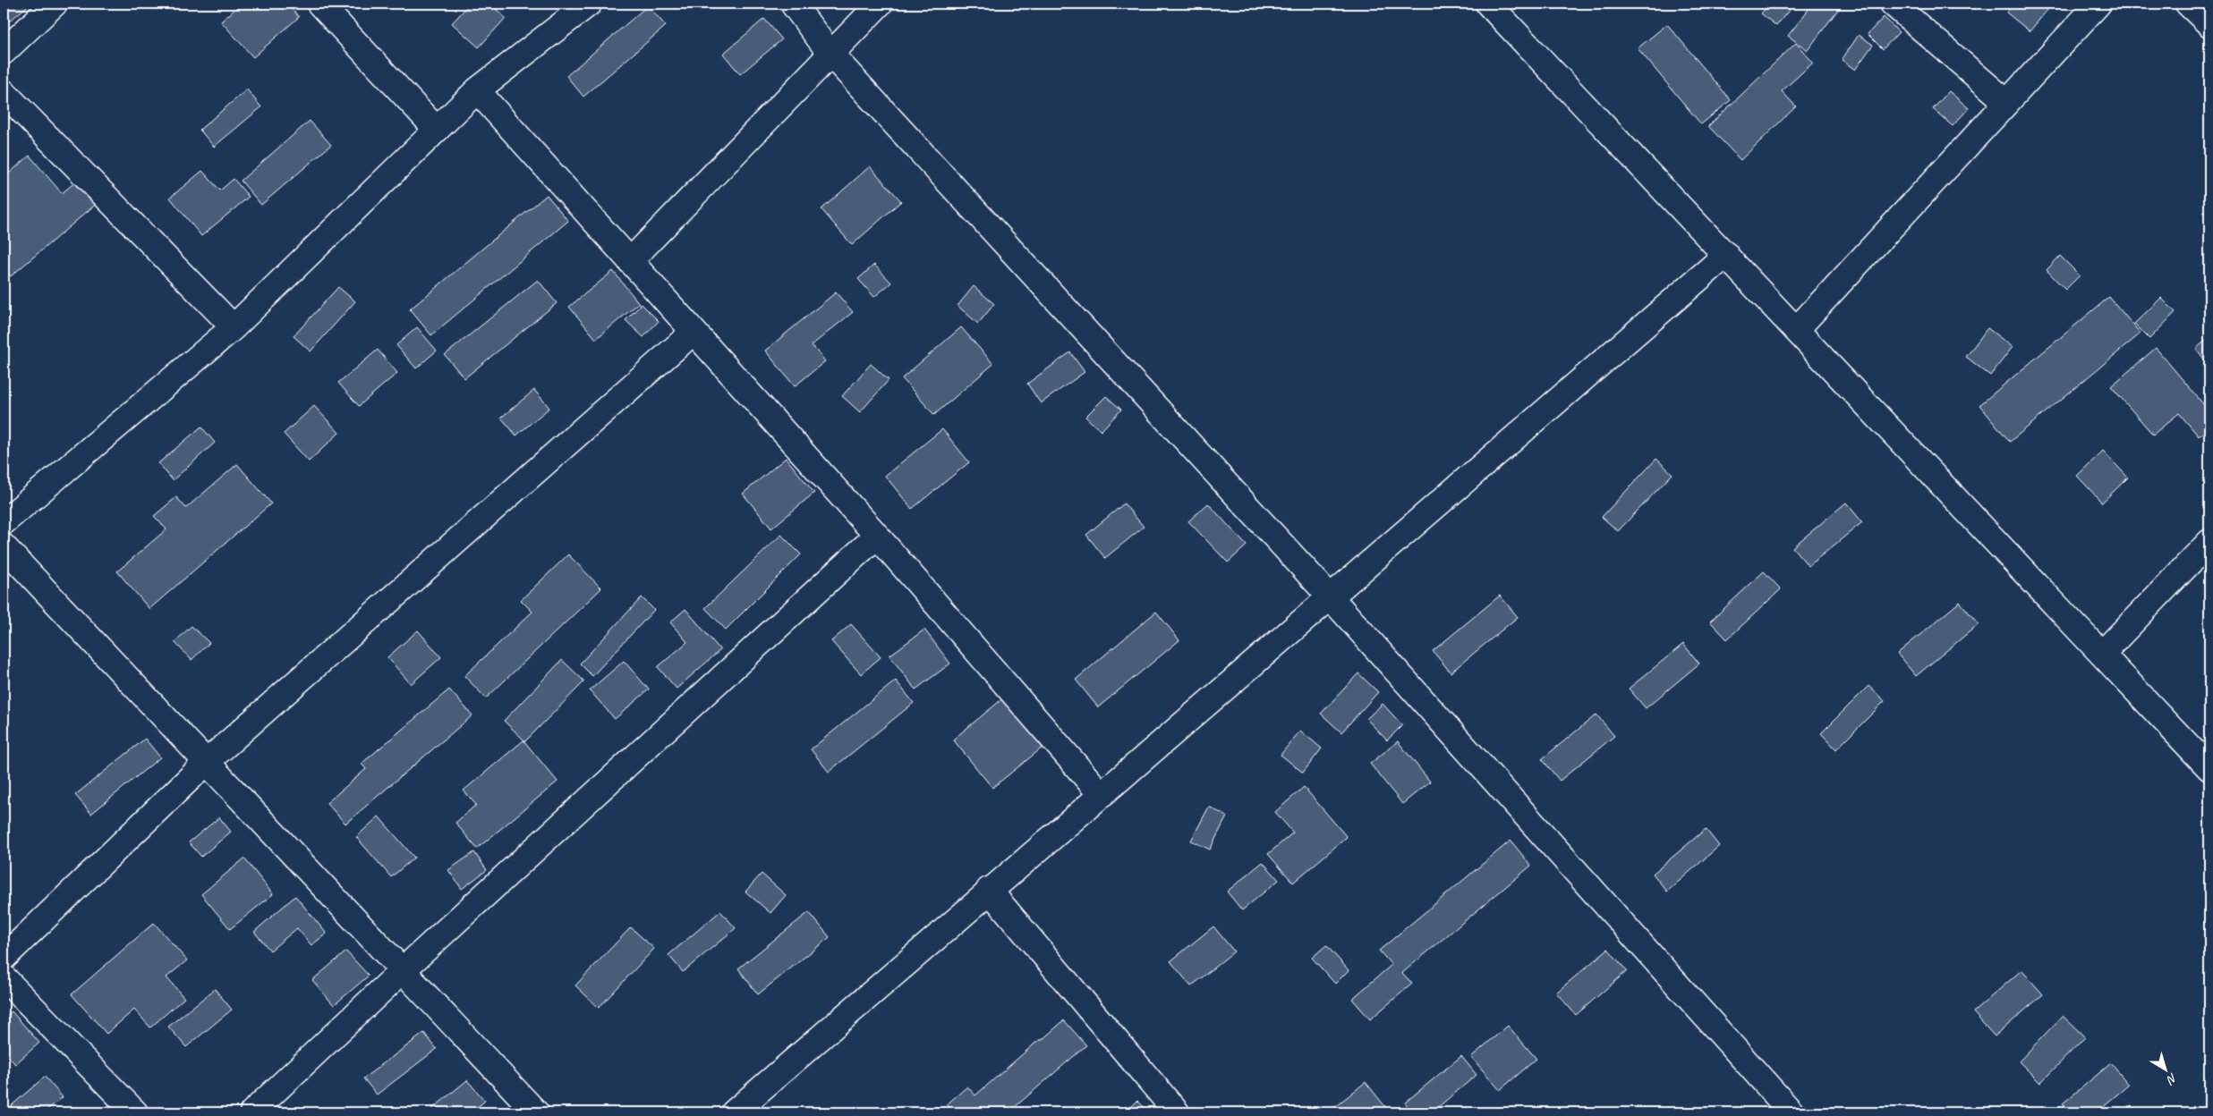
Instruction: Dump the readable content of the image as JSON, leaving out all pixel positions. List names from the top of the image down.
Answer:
{
  "north": "bottom right"
}
